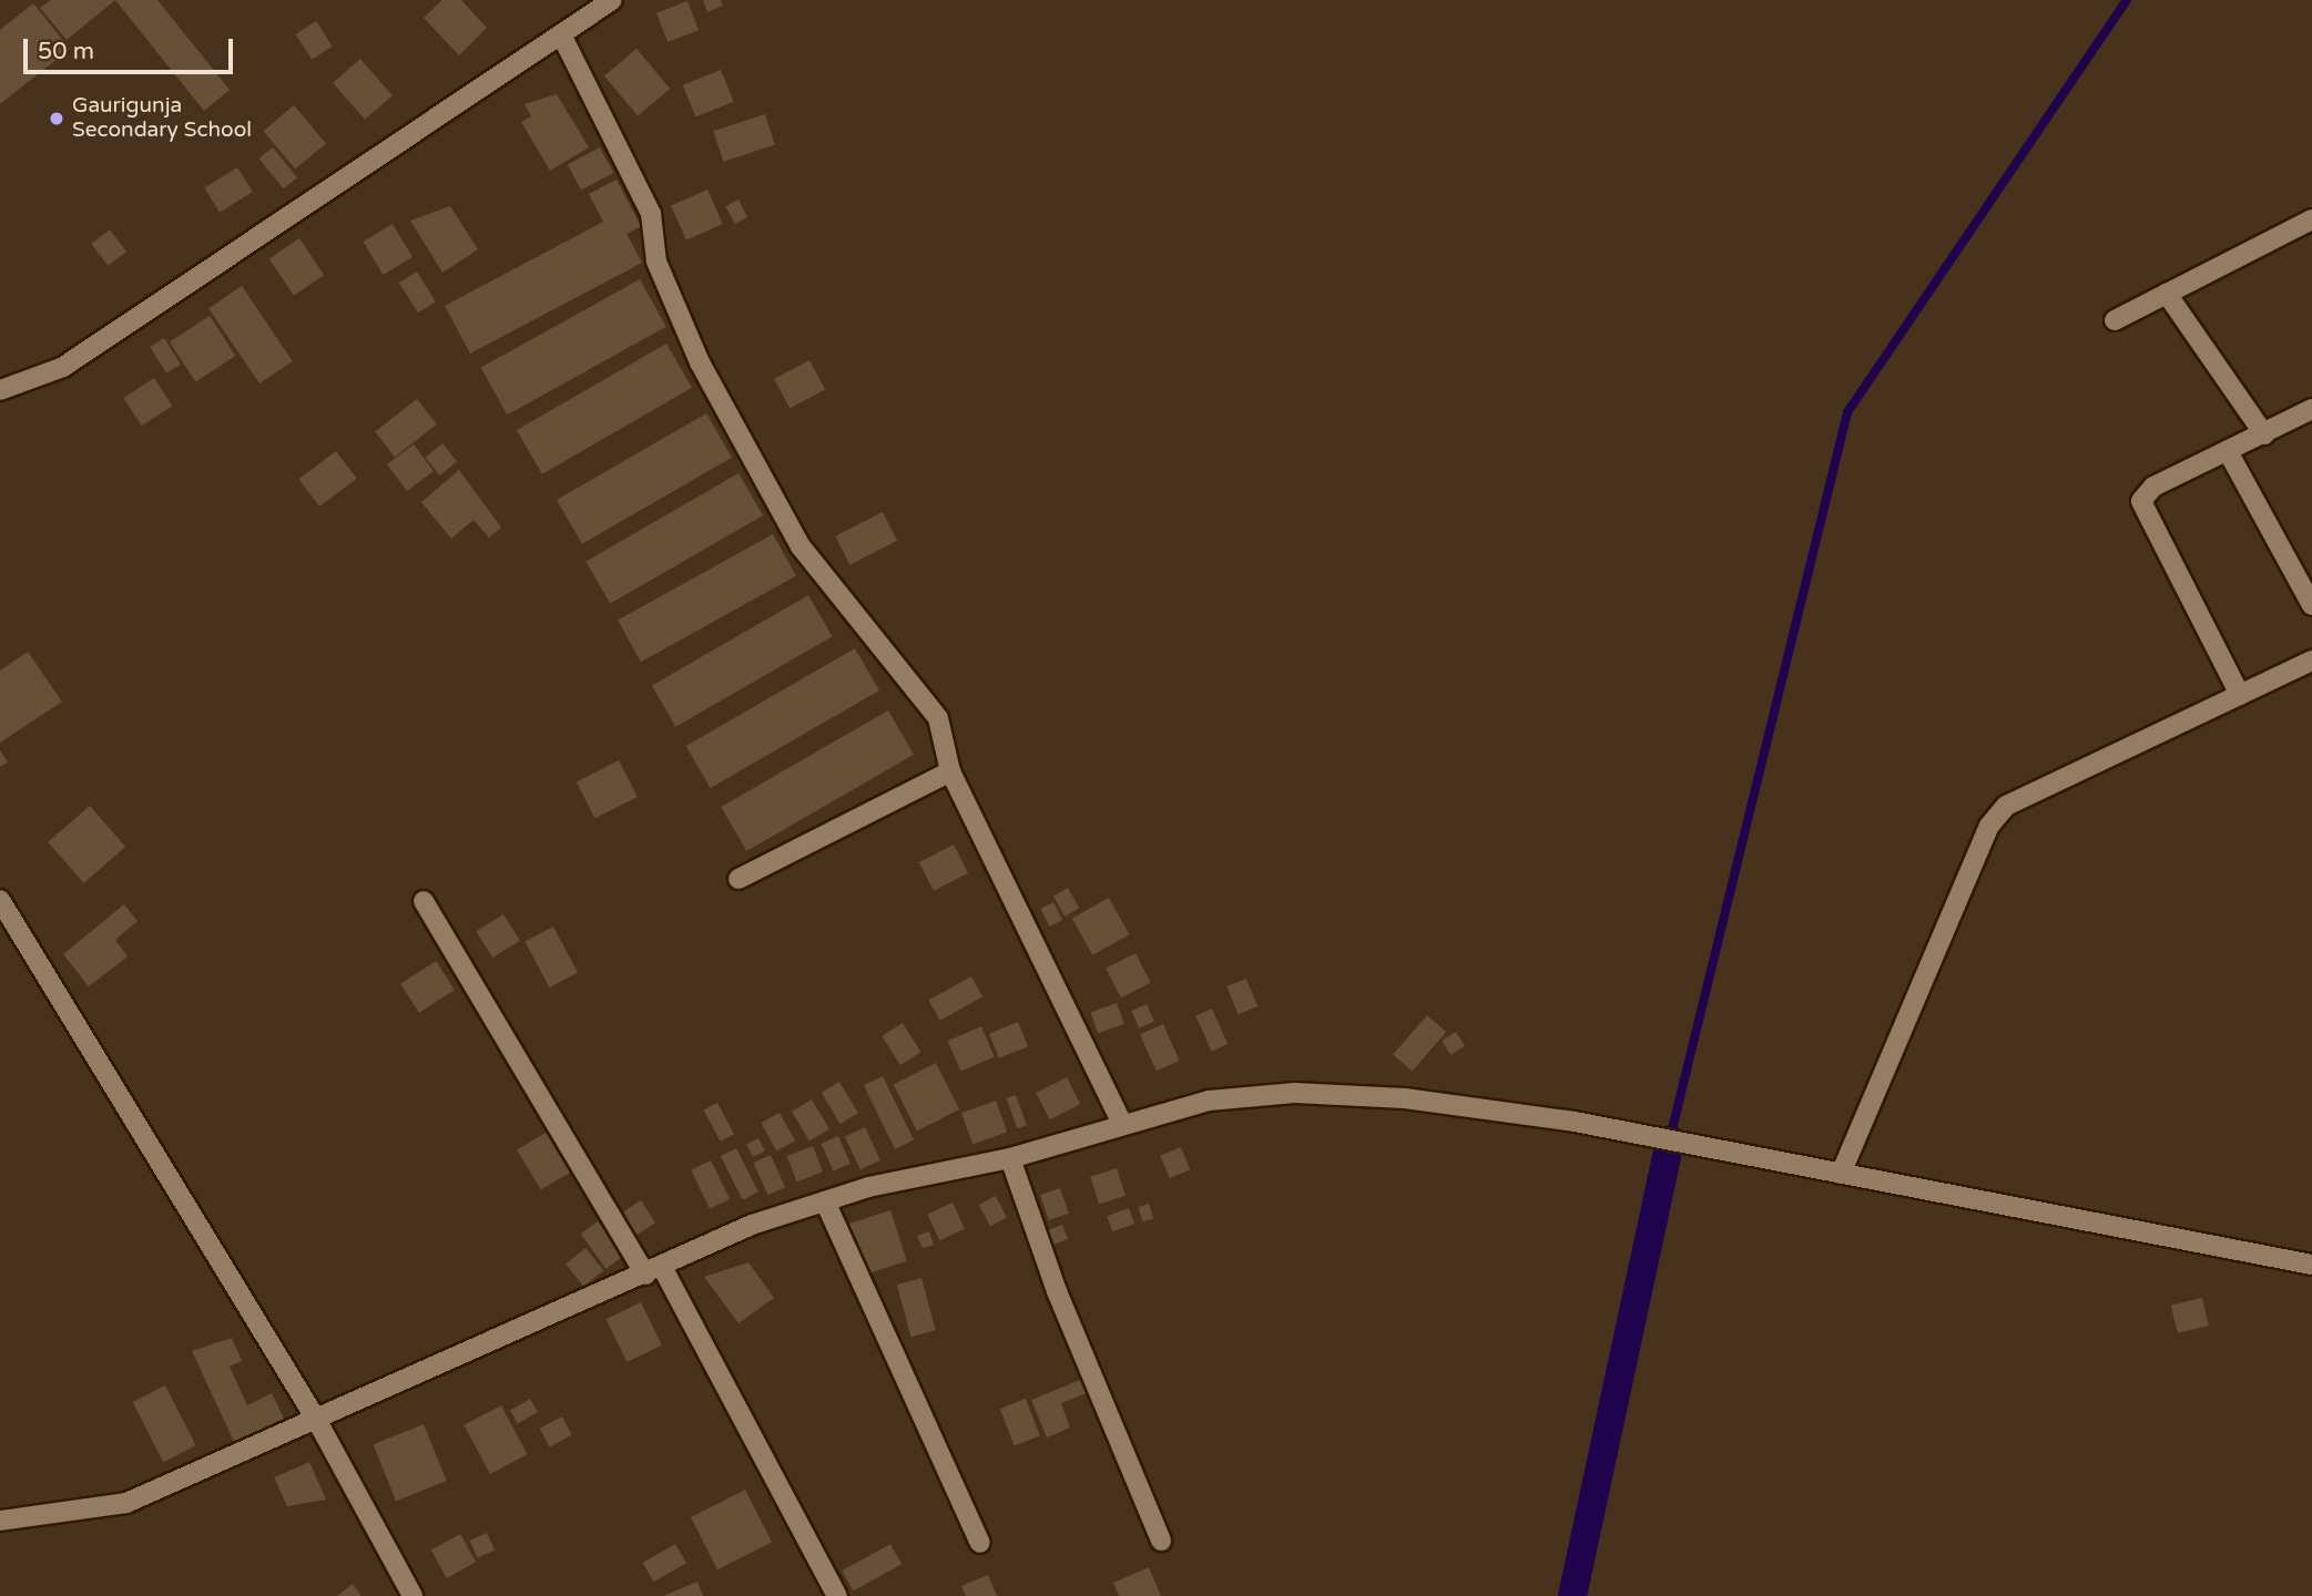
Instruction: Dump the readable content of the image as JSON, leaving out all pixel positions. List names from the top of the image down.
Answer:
{
  "places": ["Gaurigunja Secondary School"],
  "scale_bar": "50 m"
}
